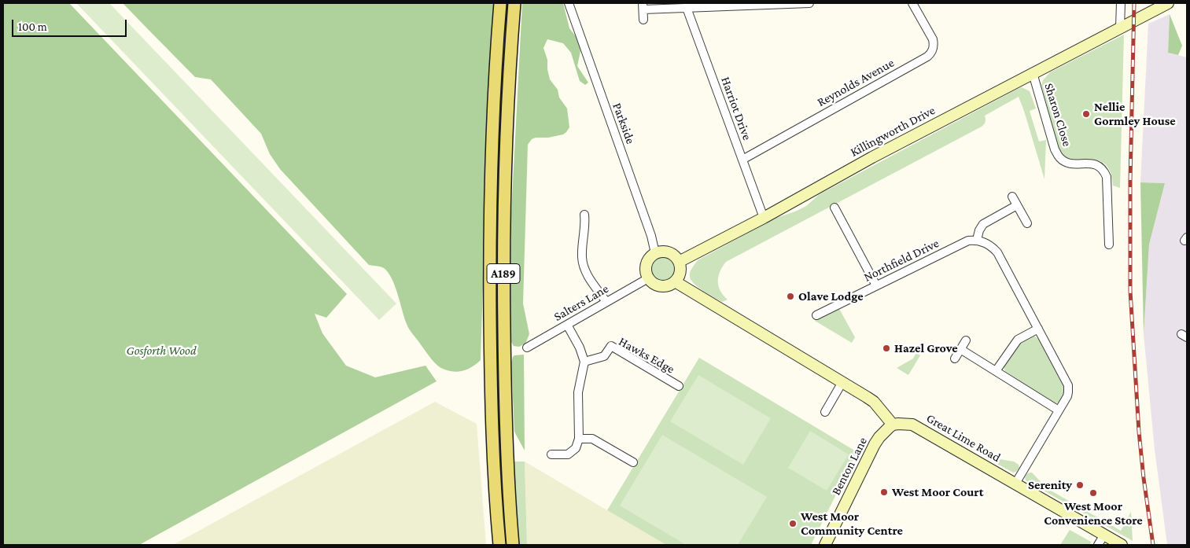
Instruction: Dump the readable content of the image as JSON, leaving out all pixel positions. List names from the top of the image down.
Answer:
{
  "streets": {
    "main road": [
      "Killingworth Drive",
      "A189",
      "Great Lime Road",
      "Benton Lane"
    ],
    "street": [
      "Reynolds Avenue",
      "Harriot Drive",
      "Sharon Close",
      "Parkside",
      "Northfield Drive",
      "Salters Lane",
      "Hawks Edge"
    ]
  },
  "crossings": [
    ["Reynolds Avenue", "Harriot Drive"],
    ["Harriot Drive", "Killingworth Drive"],
    ["Sharon Close", "Killingworth Drive"],
    ["Parkside", "Killingworth Drive"],
    ["Parkside", "Salters Lane"],
    ["Killingworth Drive", "Salters Lane"],
    ["Great Lime Road", "Benton Lane"]
  ],
  "parks": ["Gosforth Wood"],
  "places": [
    "Nellie Gormley House",
    "Olave Lodge",
    "Hazel Grove",
    "Serenity",
    "West Moor Court",
    "West Moor Convenience Store",
    "West Moor Community Centre"
  ],
  "scale_bar": "100 m"
}
